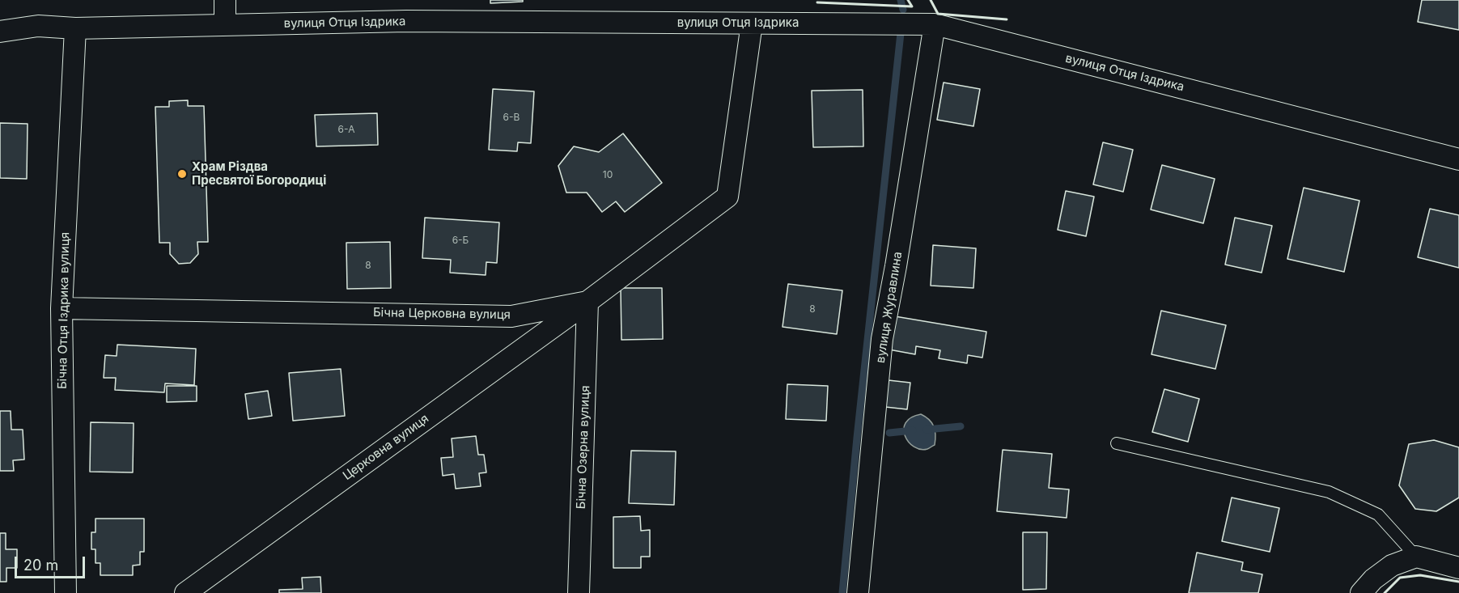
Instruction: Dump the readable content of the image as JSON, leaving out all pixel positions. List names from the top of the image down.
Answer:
{
  "streets": {
    "street": [
      "вулиця Отця Іздрика",
      "вулиця Журавлина",
      "Бічна Отця Іздрика вулиця",
      "Бічна Церковна вулиця",
      "Церковна вулиця",
      "Бічна Озерна вулиця"
    ]
  },
  "crossings": [
    ["вулиця Отця Іздрика", "вулиця Журавлина"],
    ["вулиця Отця Іздрика", "Бічна Отця Іздрика вулиця"],
    ["вулиця Отця Іздрика", "Бічна Церковна вулиця"],
    ["Бічна Отця Іздрика вулиця", "Бічна Церковна вулиця"],
    ["Бічна Церковна вулиця", "Церковна вулиця"],
    ["Бічна Церковна вулиця", "Бічна Озерна вулиця"],
    ["Церковна вулиця", "Бічна Озерна вулиця"]
  ],
  "places": ["Храм Різдва Пресвятої Богородиці"],
  "house_numbers": [
    "6-В",
    "6-А",
    "10",
    "6-Б",
    "8",
    "8"
  ],
  "scale_bar": "20 m"
}
